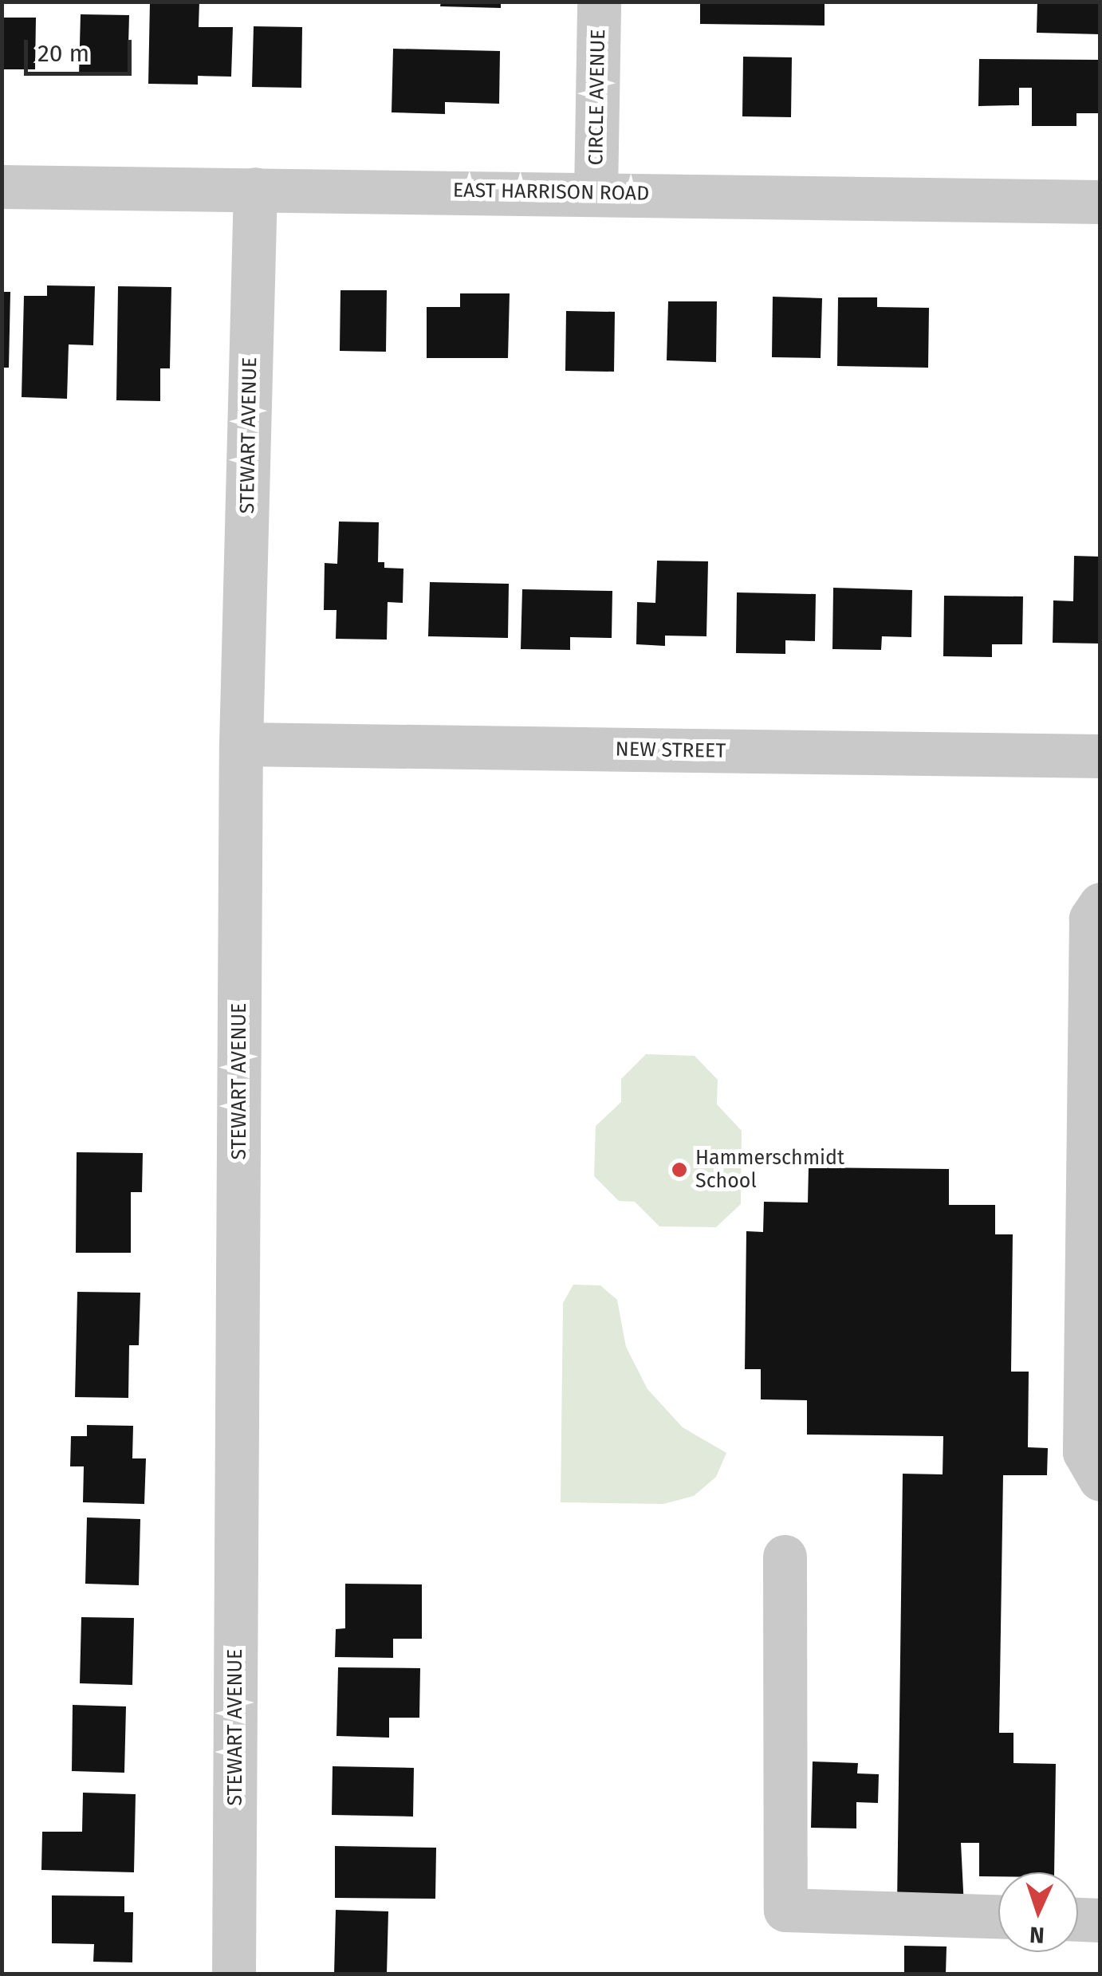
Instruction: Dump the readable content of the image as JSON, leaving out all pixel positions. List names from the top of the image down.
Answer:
{
  "streets": {
    "street": [
      "CIRCLE AVENUE",
      "EAST HARRISON ROAD",
      "STEWART AVENUE",
      "NEW STREET"
    ]
  },
  "crossings": [
    ["CIRCLE AVENUE", "EAST HARRISON ROAD"],
    ["EAST HARRISON ROAD", "STEWART AVENUE"],
    ["STEWART AVENUE", "NEW STREET"]
  ],
  "places": ["Hammerschmidt School"],
  "scale_bar": "20 m",
  "north": "bottom"
}
